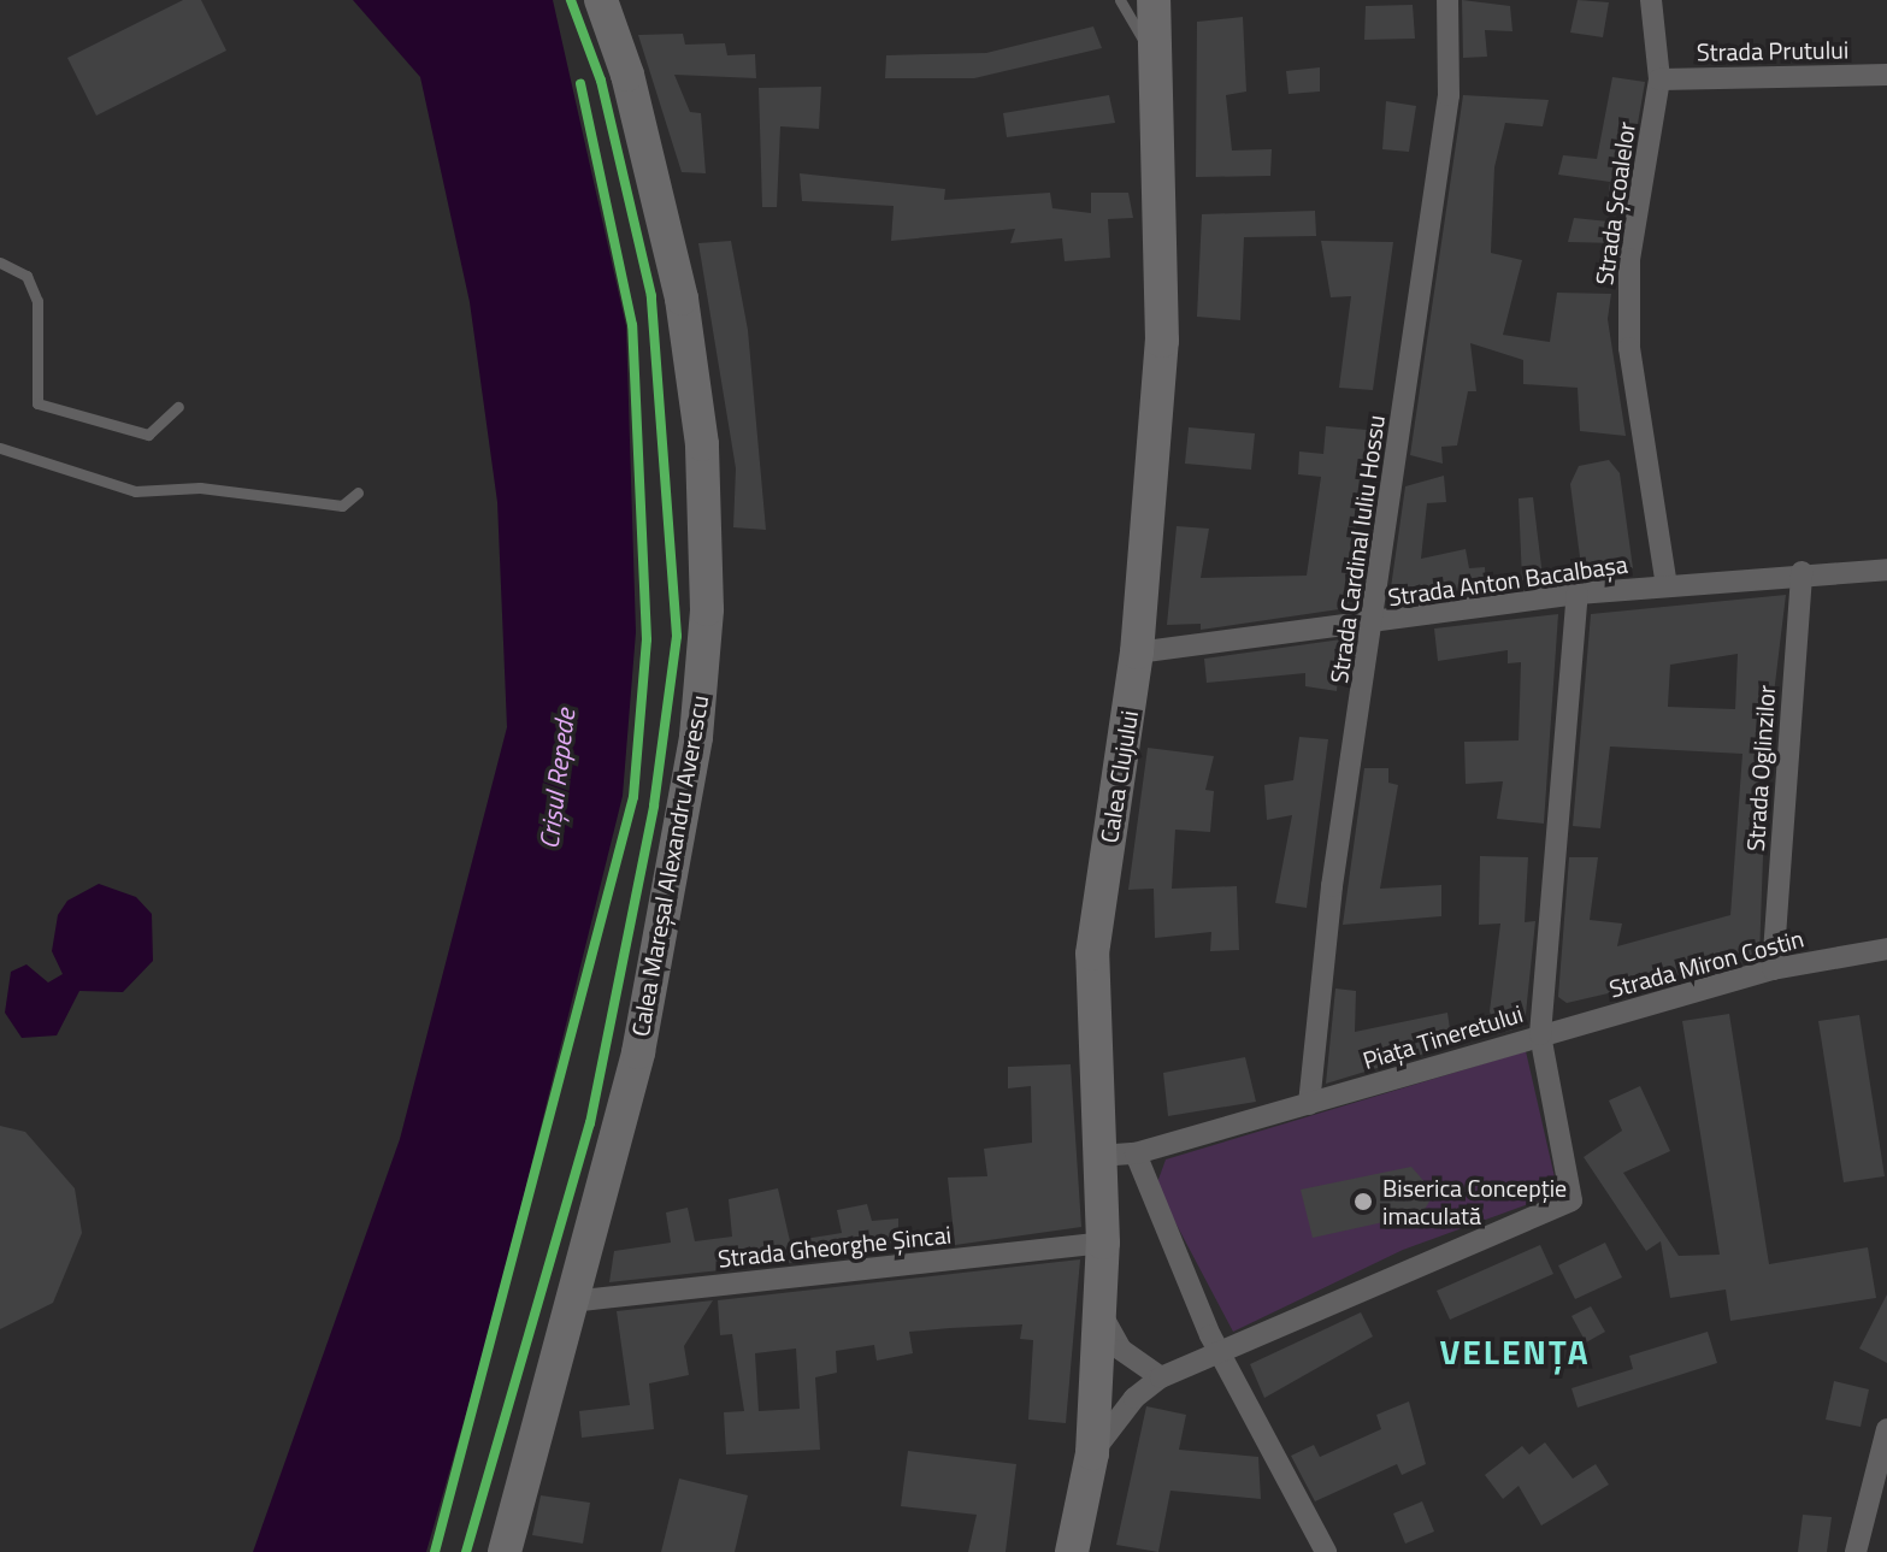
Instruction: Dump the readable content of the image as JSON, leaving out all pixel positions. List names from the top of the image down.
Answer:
{
  "streets": {
    "main road": ["Calea Clujului", "Calea Mareșal Alexandru Averescu"],
    "street": [
      "Strada Prutului",
      "Strada Școalelor",
      "Strada Cardinal Iuliu Hossu",
      "Strada Anton Bacalbașa",
      "Strada Oglinzilor",
      "Strada Miron Costin",
      "Piața Tineretului",
      "Strada Gheorghe Șincai"
    ]
  },
  "crossings": [
    ["Strada Prutului", "Strada Școalelor"],
    ["Strada Școalelor", "Strada Anton Bacalbașa"],
    ["Strada Cardinal Iuliu Hossu", "Strada Anton Bacalbașa"],
    ["Strada Cardinal Iuliu Hossu", "Piața Tineretului"],
    ["Strada Anton Bacalbașa", "Strada Oglinzilor"],
    ["Strada Anton Bacalbașa", "Calea Clujului"],
    ["Strada Oglinzilor", "Strada Miron Costin"],
    ["Calea Clujului", "Piața Tineretului"],
    ["Calea Clujului", "Strada Gheorghe Șincai"],
    ["Calea Mareșal Alexandru Averescu", "Strada Gheorghe Șincai"],
    ["Strada Miron Costin", "Piața Tineretului"]
  ],
  "districts": ["VELENȚA"],
  "water": ["Crișul Repede"],
  "places": ["Biserica Concepție imaculată"]
}
